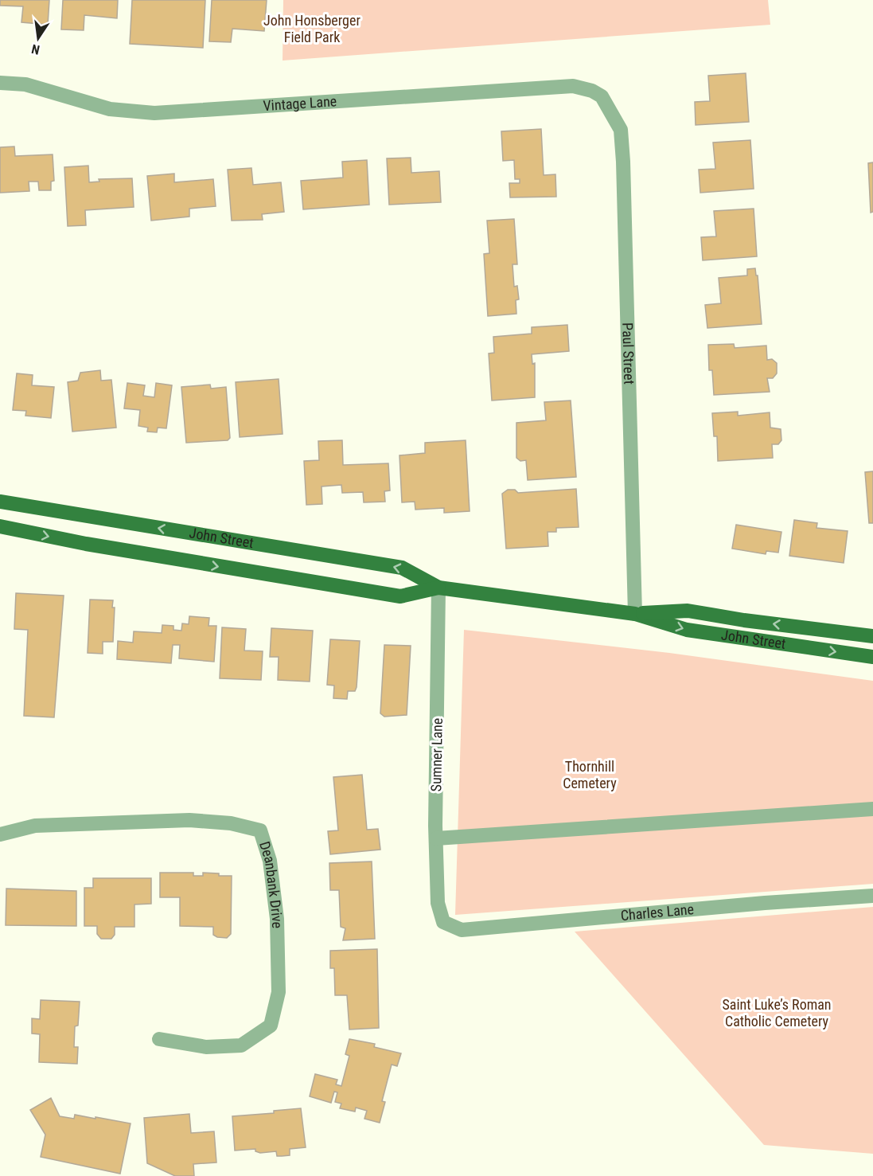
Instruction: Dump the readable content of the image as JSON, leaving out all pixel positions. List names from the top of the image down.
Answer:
{
  "streets": {
    "main road": ["John Street"],
    "street": [
      "Vintage Lane",
      "Paul Street",
      "Sumner Lane",
      "Deanbank Drive",
      "Charles Lane"
    ]
  },
  "crossings": [
    ["Vintage Lane", "Paul Street"],
    ["Paul Street", "John Street"],
    ["John Street", "Sumner Lane"],
    ["Sumner Lane", "Charles Lane"]
  ],
  "parks": ["John Honsberger Field Park", "Thornhill Cemetery", "Saint Luke’s Roman Catholic Cemetery"],
  "north": "bottom"
}
